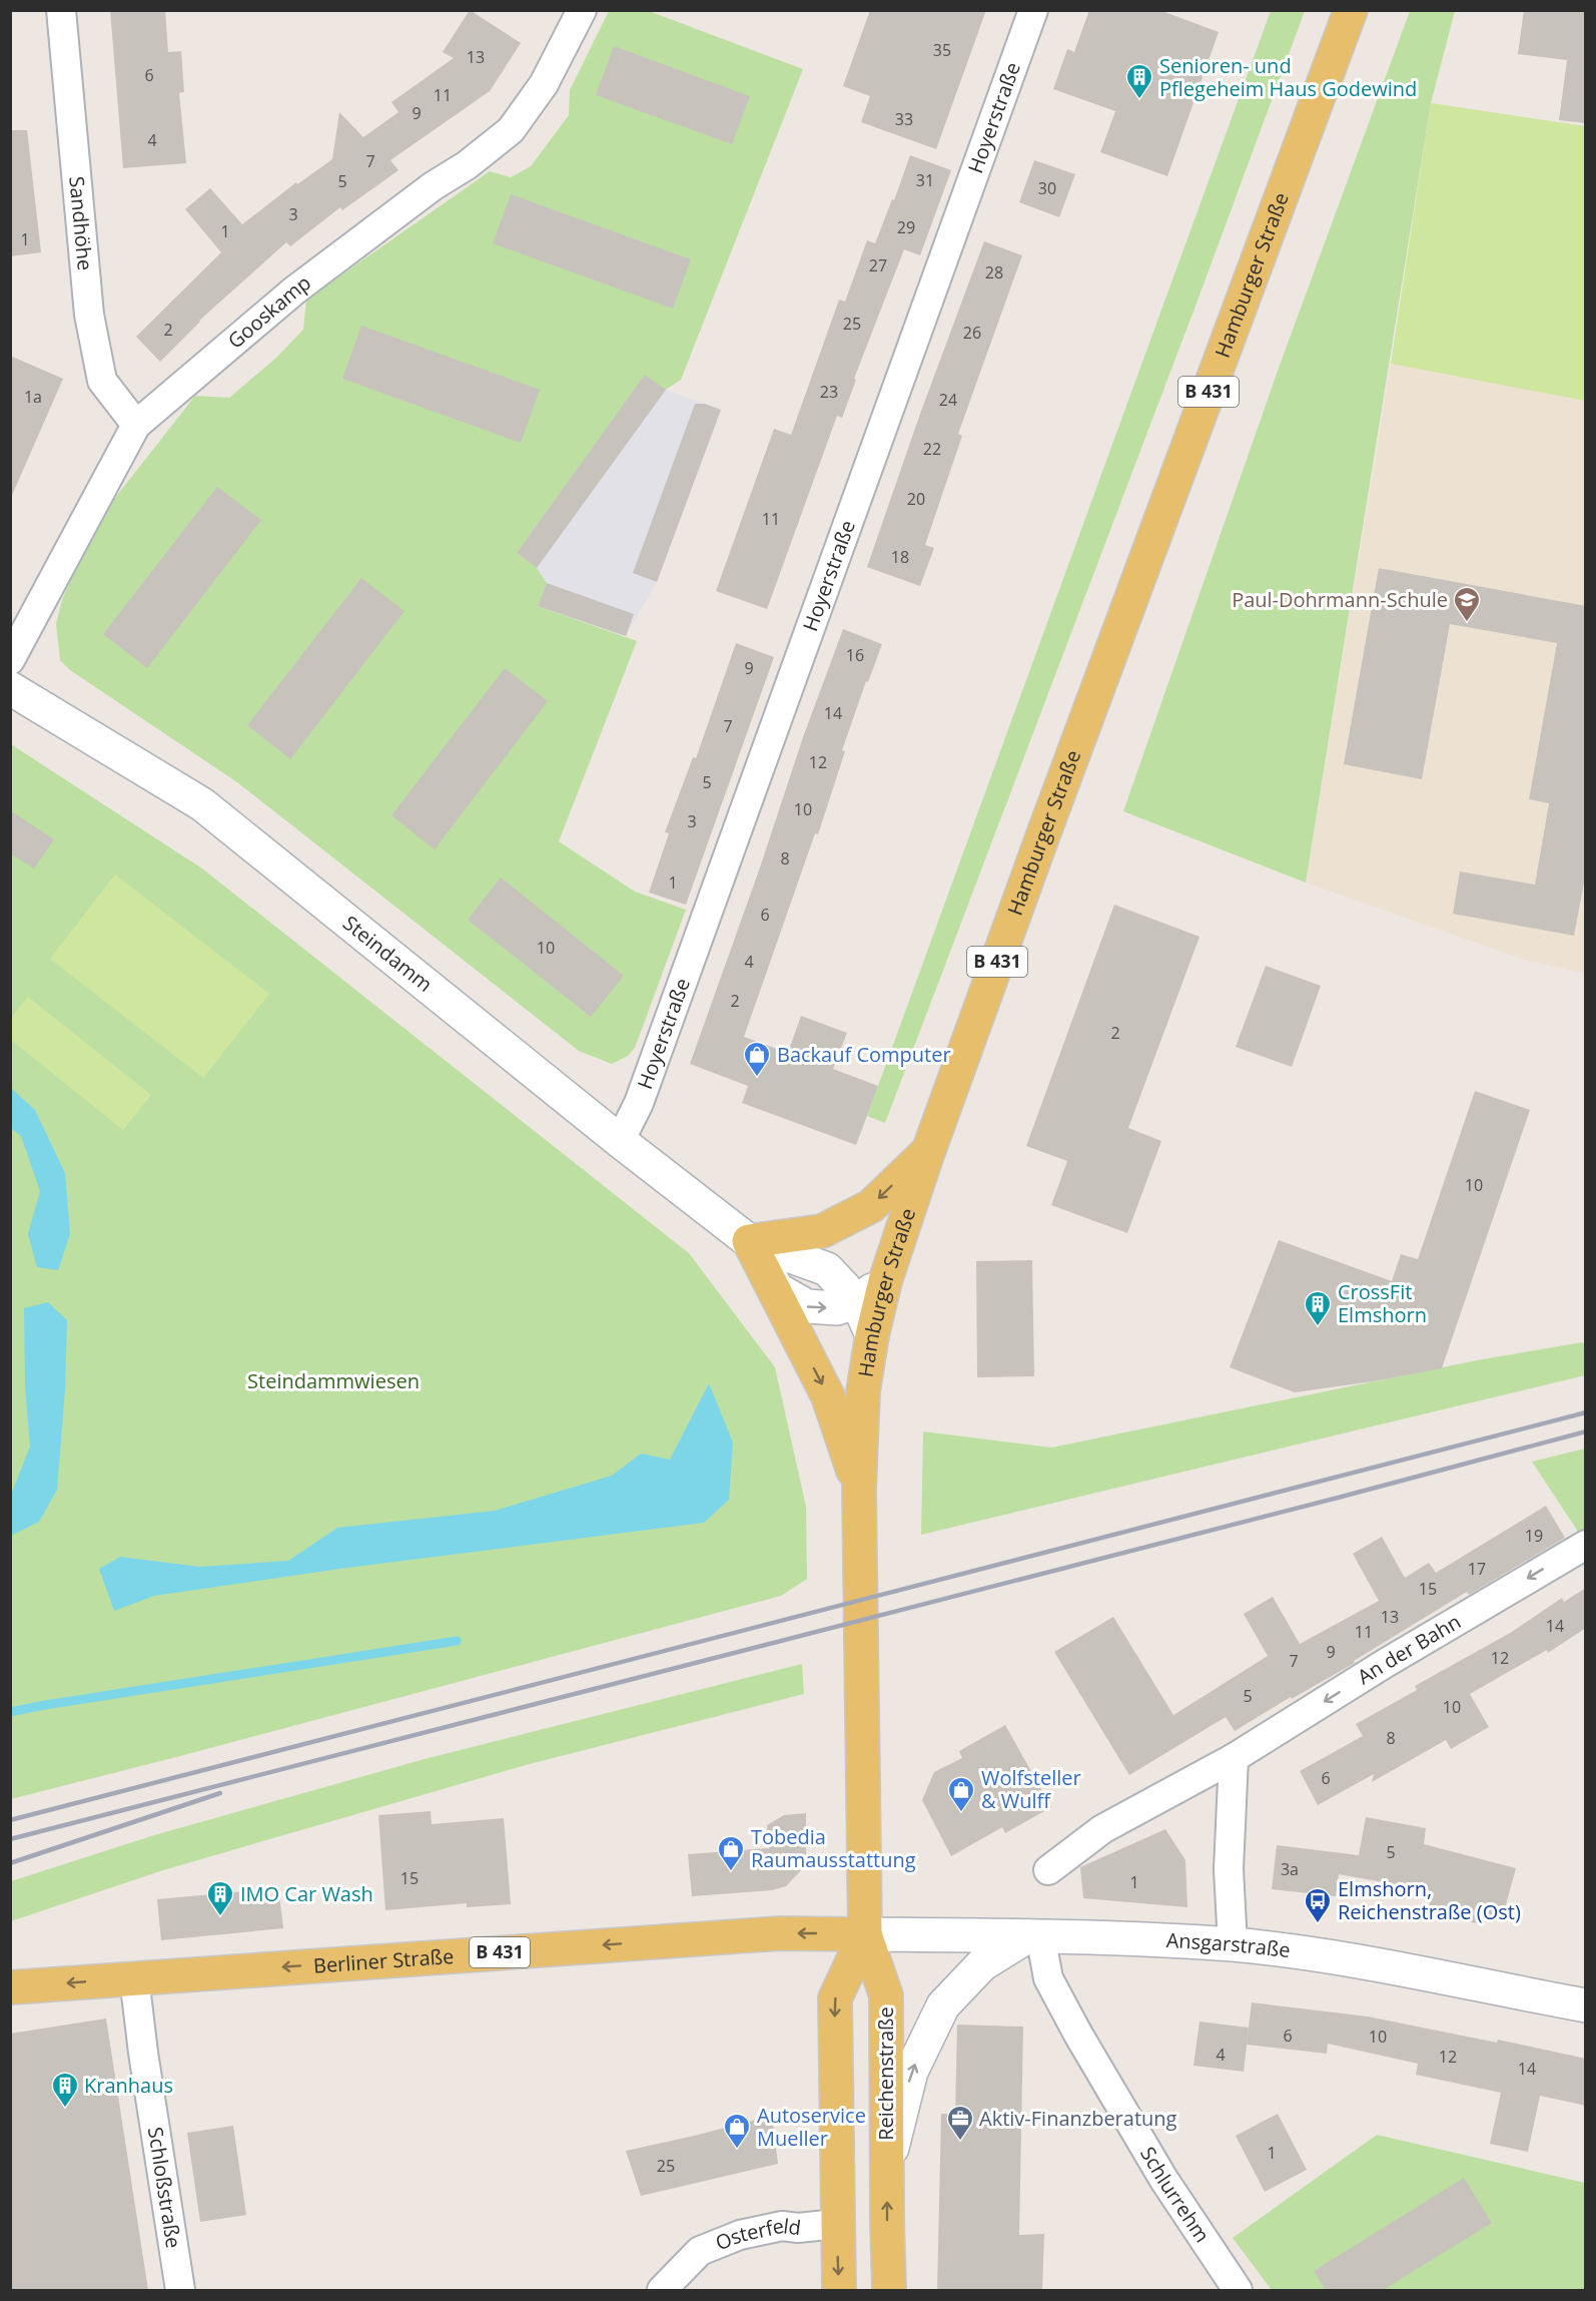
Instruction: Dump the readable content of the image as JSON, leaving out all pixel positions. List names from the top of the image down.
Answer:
{
  "streets": {
    "main road": [
      "Hamburger Straße",
      "B 431",
      "Berliner Straße",
      "Reichenstraße"
    ],
    "street": [
      "Hoyerstraße",
      "Sandhöhe",
      "Gooskamp",
      "Steindamm",
      "An der Bahn",
      "Ansgarstraße",
      "Schloßstraße",
      "Schlurrehm",
      "Osterfeld"
    ]
  },
  "crossings": [
    ["Hoyerstraße", "Steindamm"],
    ["Sandhöhe", "Gooskamp"],
    ["Hamburger Straße", "B 431"],
    ["Hamburger Straße", "Steindamm"],
    ["Hamburger Straße", "Ansgarstraße"],
    ["Hamburger Straße", "Berliner Straße"],
    ["Hamburger Straße", "Reichenstraße"],
    ["B 431", "Ansgarstraße"],
    ["B 431", "Berliner Straße"],
    ["B 431", "Reichenstraße"],
    ["B 431", "Osterfeld"],
    ["Ansgarstraße", "Berliner Straße"],
    ["Ansgarstraße", "Reichenstraße"],
    ["Ansgarstraße", "Schlurrehm"],
    ["Berliner Straße", "Reichenstraße"],
    ["Berliner Straße", "Schloßstraße"]
  ],
  "one_way": ["An der Bahn", "Berliner Straße"],
  "parks": ["Steindammwiesen"],
  "places": {
    "building": [
      "Senioren- und Pflegeheim Haus Godewind",
      "CrossFit Elmshorn",
      "IMO Car Wash",
      "Kranhaus"
    ],
    "school or university": ["Paul-Dohrmann-Schule"],
    "shop": [
      "Backauf Computer",
      "Wolfsteller & Wulff",
      "Tobedia Raumausstattung",
      "Autoservice Mueller"
    ],
    "bus stop": ["Elmshorn, Reichenstraße (Ost)"],
    "office": ["Aktiv-Finanzberatung"]
  },
  "house_numbers": [
    "35",
    "13",
    "6",
    "11",
    "9",
    "33",
    "4",
    "7",
    "31",
    "5",
    "30",
    "3",
    "29",
    "1",
    "1",
    "27",
    "28",
    "25",
    "2",
    "26",
    "23",
    "1a",
    "24",
    "22",
    "20",
    "11",
    "18",
    "16",
    "9",
    "14",
    "7",
    "12",
    "5",
    "10",
    "3",
    "8",
    "1",
    "6",
    "10",
    "4",
    "2",
    "2",
    "10",
    "19",
    "17",
    "15",
    "13",
    "14",
    "11",
    "9",
    "12",
    "7",
    "5",
    "10",
    "8",
    "6",
    "5",
    "3a",
    "15",
    "1",
    "6",
    "10",
    "4",
    "12",
    "14",
    "1",
    "25"
  ]
}
